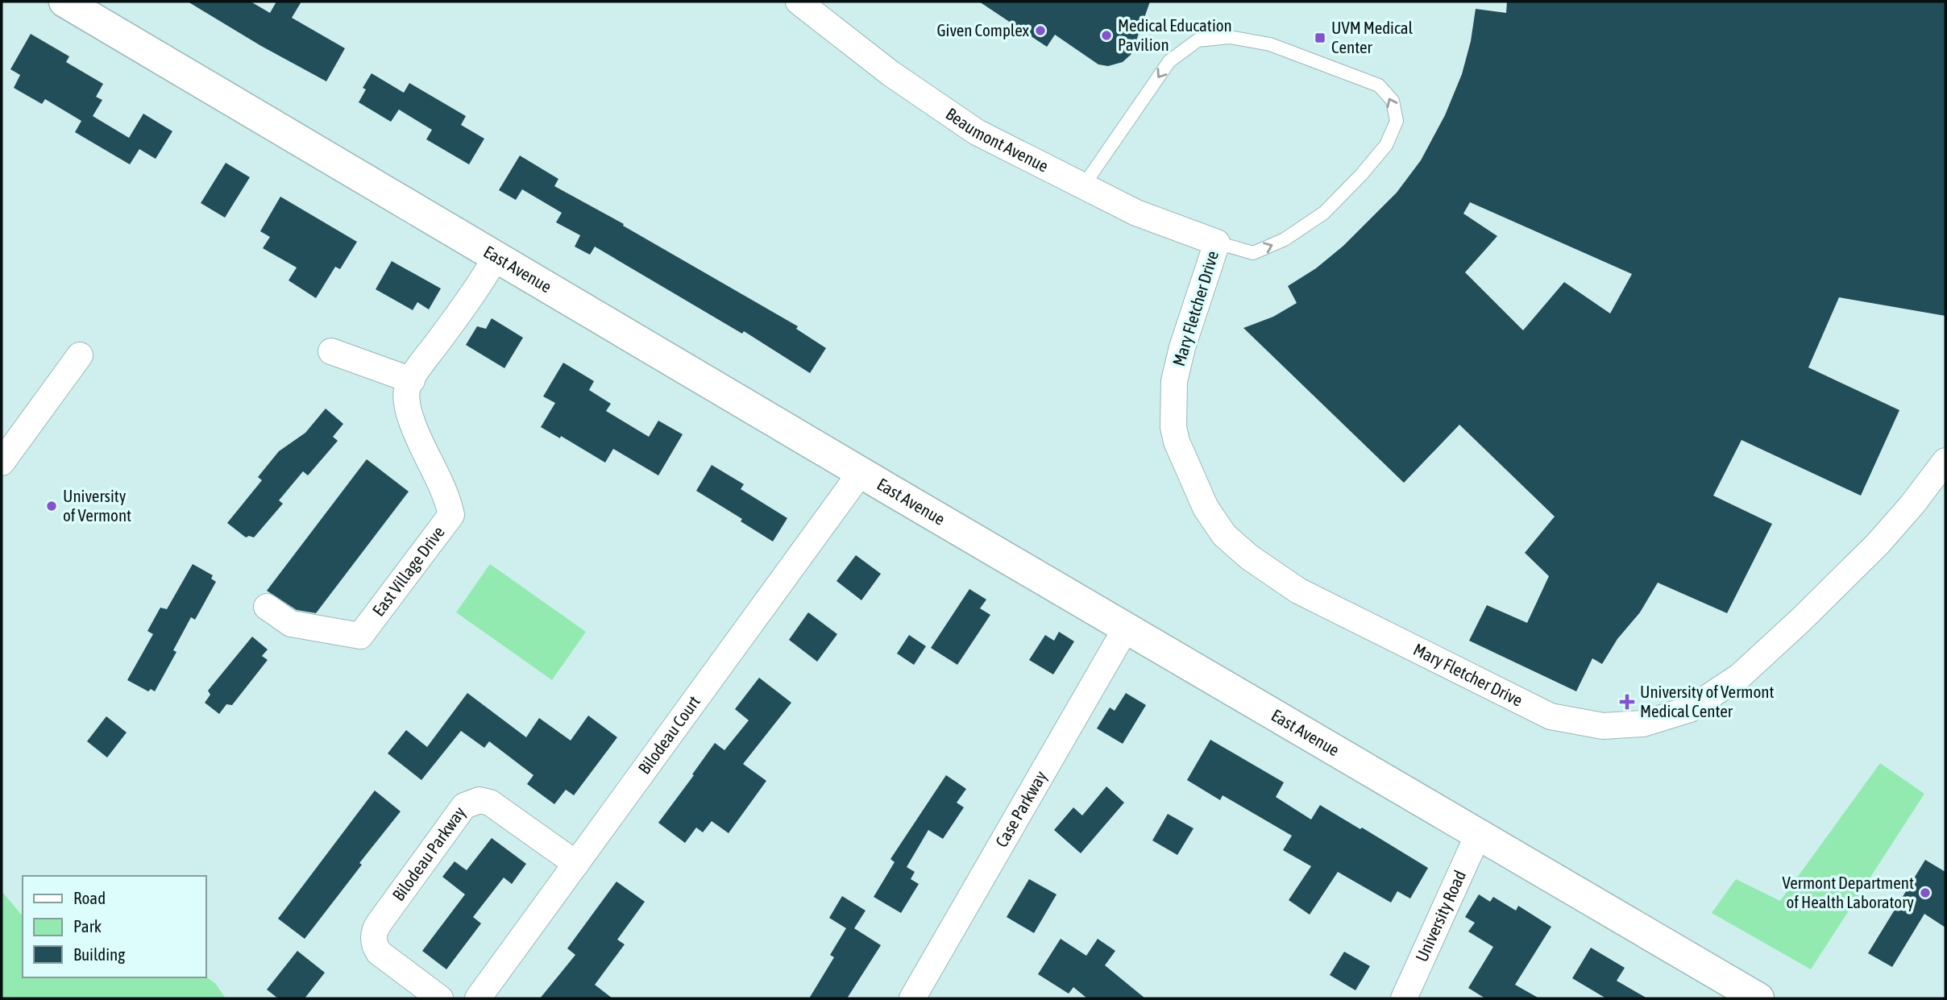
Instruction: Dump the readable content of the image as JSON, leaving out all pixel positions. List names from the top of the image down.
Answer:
{
  "streets": {
    "main road": ["East Avenue"],
    "street": [
      "Beaumont Avenue",
      "Mary Fletcher Drive",
      "East Village Drive",
      "Bilodeau Court",
      "Case Parkway",
      "Bilodeau Parkway",
      "University Road"
    ]
  },
  "crossings": [
    ["Beaumont Avenue", "Mary Fletcher Drive"],
    ["East Avenue", "East Village Drive"],
    ["East Avenue", "Bilodeau Court"],
    ["East Avenue", "Case Parkway"],
    ["East Avenue", "University Road"],
    ["Bilodeau Court", "Bilodeau Parkway"]
  ],
  "places": {
    "other": [
      "Given Complex",
      "Medical Education Pavilion",
      "University of Vermont",
      "Vermont Department of Health Laboratory"
    ],
    "transit": ["UVM Medical Center"],
    "health": ["University of Vermont Medical Center"]
  },
  "legend": ["Road", "Park", "Building"]
}
